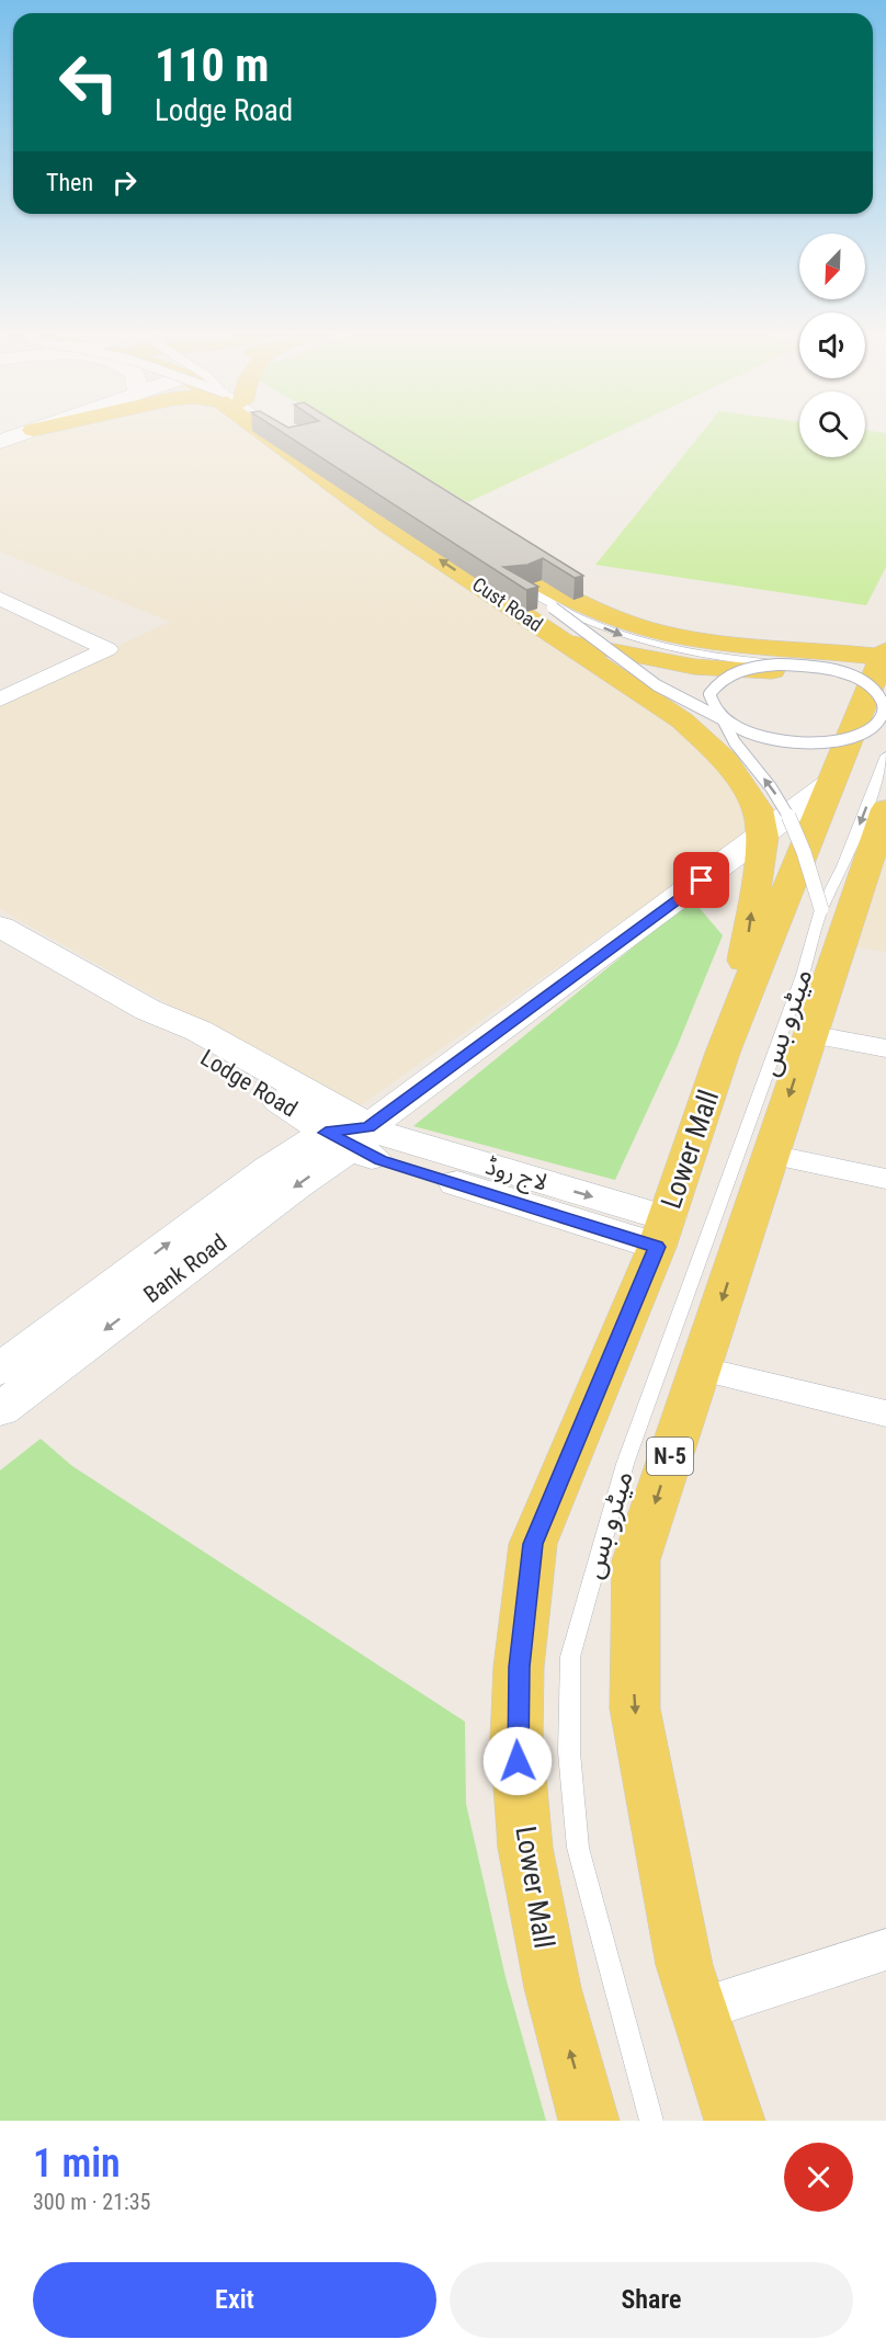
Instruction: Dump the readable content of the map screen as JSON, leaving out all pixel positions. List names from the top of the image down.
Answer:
{
  "streets": {
    "main road": ["Cust Road", "Lower Mall", "N-5"],
    "street": ["Lodge Road", "Bank Road"],
    "lane": ["میٹرو بس"]
  },
  "crossings": [
    ["Cust Road", "Lower Mall"],
    ["Cust Road", "Bank Road"],
    ["Lodge Road", "Lower Mall"],
    ["Lodge Road", "Bank Road"],
    ["Lower Mall", "Bank Road"]
  ],
  "one_way": ["Cust Road"],
  "north": "bottom left",
  "page": {
    "turn": ["110 m", "Lodge Road"],
    "then": "Then",
    "heading": ["1 min", "300 m · 21:35"],
    "buttons": ["Exit", "Share"]
  }
}
